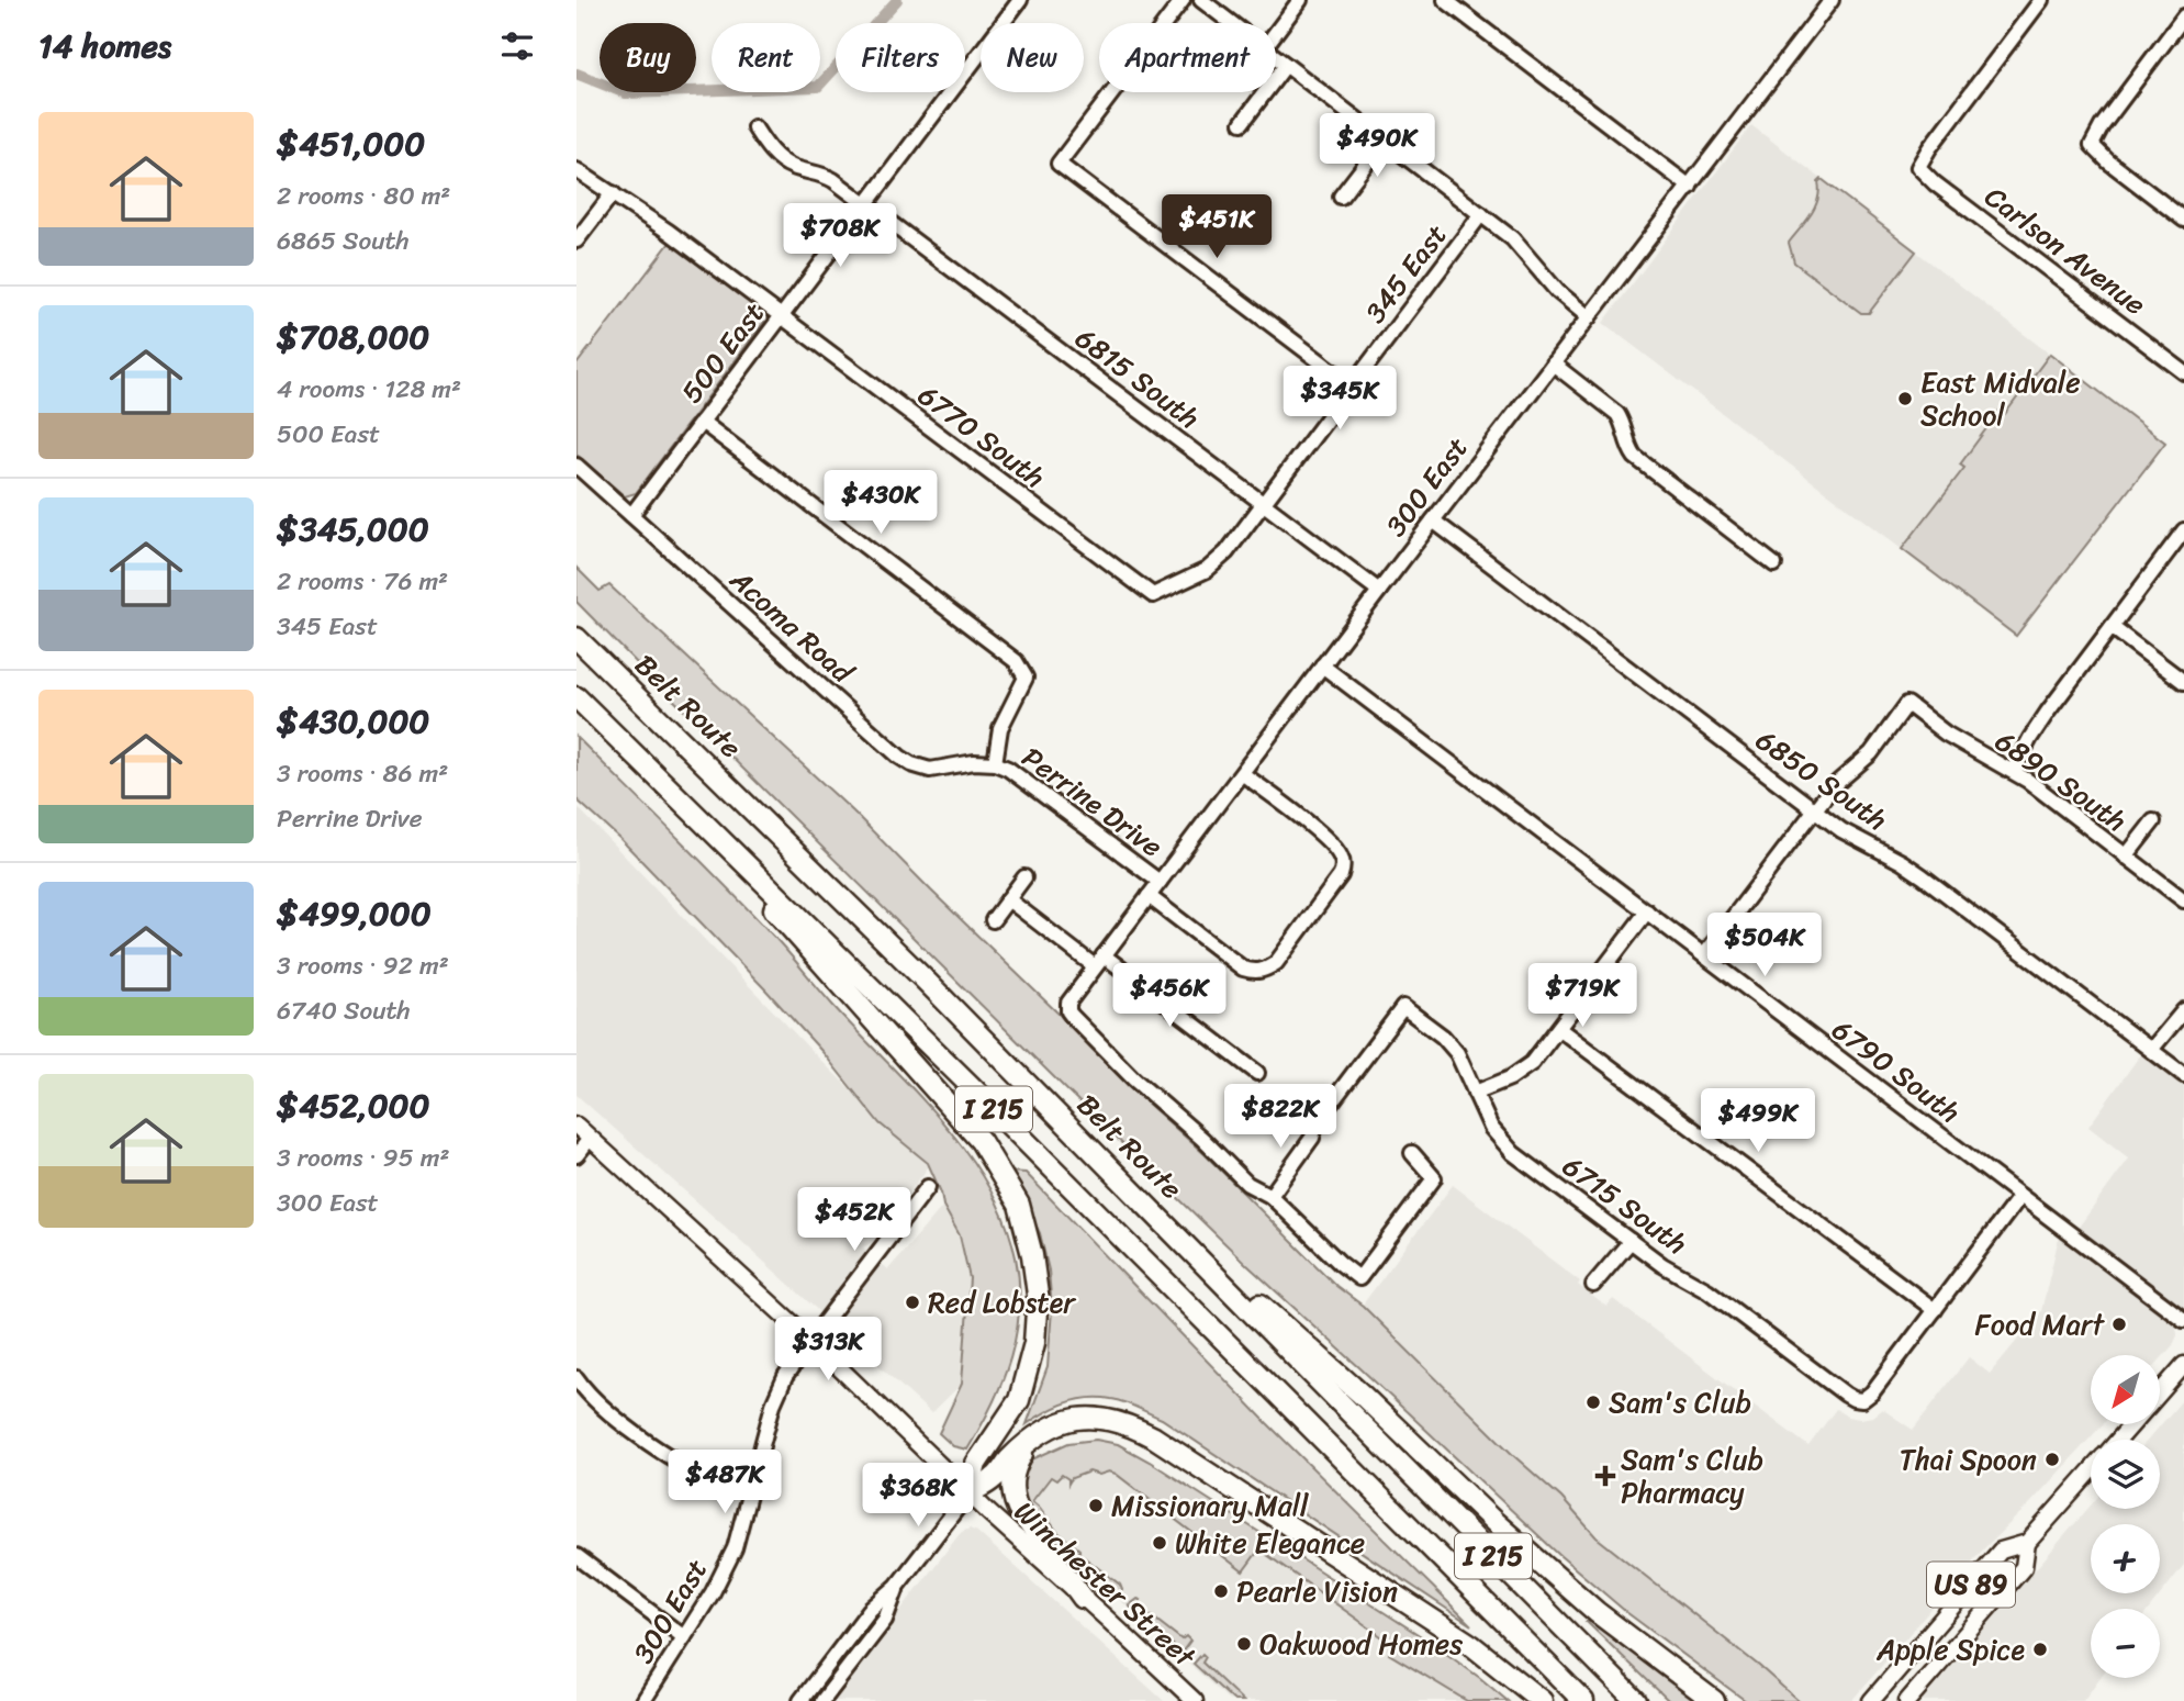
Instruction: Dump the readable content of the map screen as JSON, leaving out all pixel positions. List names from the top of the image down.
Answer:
{
  "streets": {
    "highway": ["Belt Route", "I 215"],
    "main road": ["Winchester Street", "US 89"],
    "street": [
      "Carlson Avenue",
      "345 East",
      "500 East",
      "6815 South",
      "6770 South",
      "300 East",
      "Acoma Road",
      "6850 South",
      "6890 South",
      "Perrine Drive",
      "6790 South",
      "6715 South"
    ]
  },
  "crossings": [
    ["345 East", "6815 South"],
    ["345 East", "6770 South"],
    ["500 East", "6815 South"],
    ["500 East", "6770 South"],
    ["500 East", "Acoma Road"],
    ["500 East", "Perrine Drive"],
    ["6815 South", "300 East"],
    ["300 East", "6850 South"],
    ["300 East", "Perrine Drive"],
    ["300 East", "6790 South"],
    ["300 East", "6715 South"],
    ["300 East", "Winchester Street"],
    ["Acoma Road", "Perrine Drive"],
    ["6850 South", "6890 South"]
  ],
  "places": {
    "other": [
      "East Midvale School",
      "Red Lobster",
      "Food Mart",
      "Sam's Club",
      "Thai Spoon",
      "Missionary Mall",
      "White Elegance",
      "Pearle Vision",
      "Oakwood Homes",
      "Apple Spice"
    ],
    "health": ["Sam's Club Pharmacy"]
  },
  "north": "bottom left",
  "page": {
    "heading": "14 homes",
    "chip": [
      "Buy",
      "Rent",
      "Filters",
      "New",
      "Apartment"
    ],
    "list": [
      {
        "name": "$451,000",
        "note": "2 rooms · 80 m² · 6865 South"
      },
      {
        "name": "$708,000",
        "note": "4 rooms · 128 m² · 500 East"
      },
      {
        "name": "$345,000",
        "note": "2 rooms · 76 m² · 345 East"
      },
      {
        "name": "$430,000",
        "note": "3 rooms · 86 m² · Perrine Drive"
      },
      {
        "name": "$499,000",
        "note": "3 rooms · 92 m² · 6740 South"
      },
      {
        "name": "$452,000",
        "note": "3 rooms · 95 m² · 300 East"
      }
    ],
    "price": [
      "$490K",
      "$451K",
      "$708K",
      "$345K",
      "$430K",
      "$504K",
      "$456K",
      "$719K",
      "$822K",
      "$499K",
      "$452K",
      "$313K",
      "$487K",
      "$368K"
    ],
    "map_buttons": ["+", "−"]
  }
}
